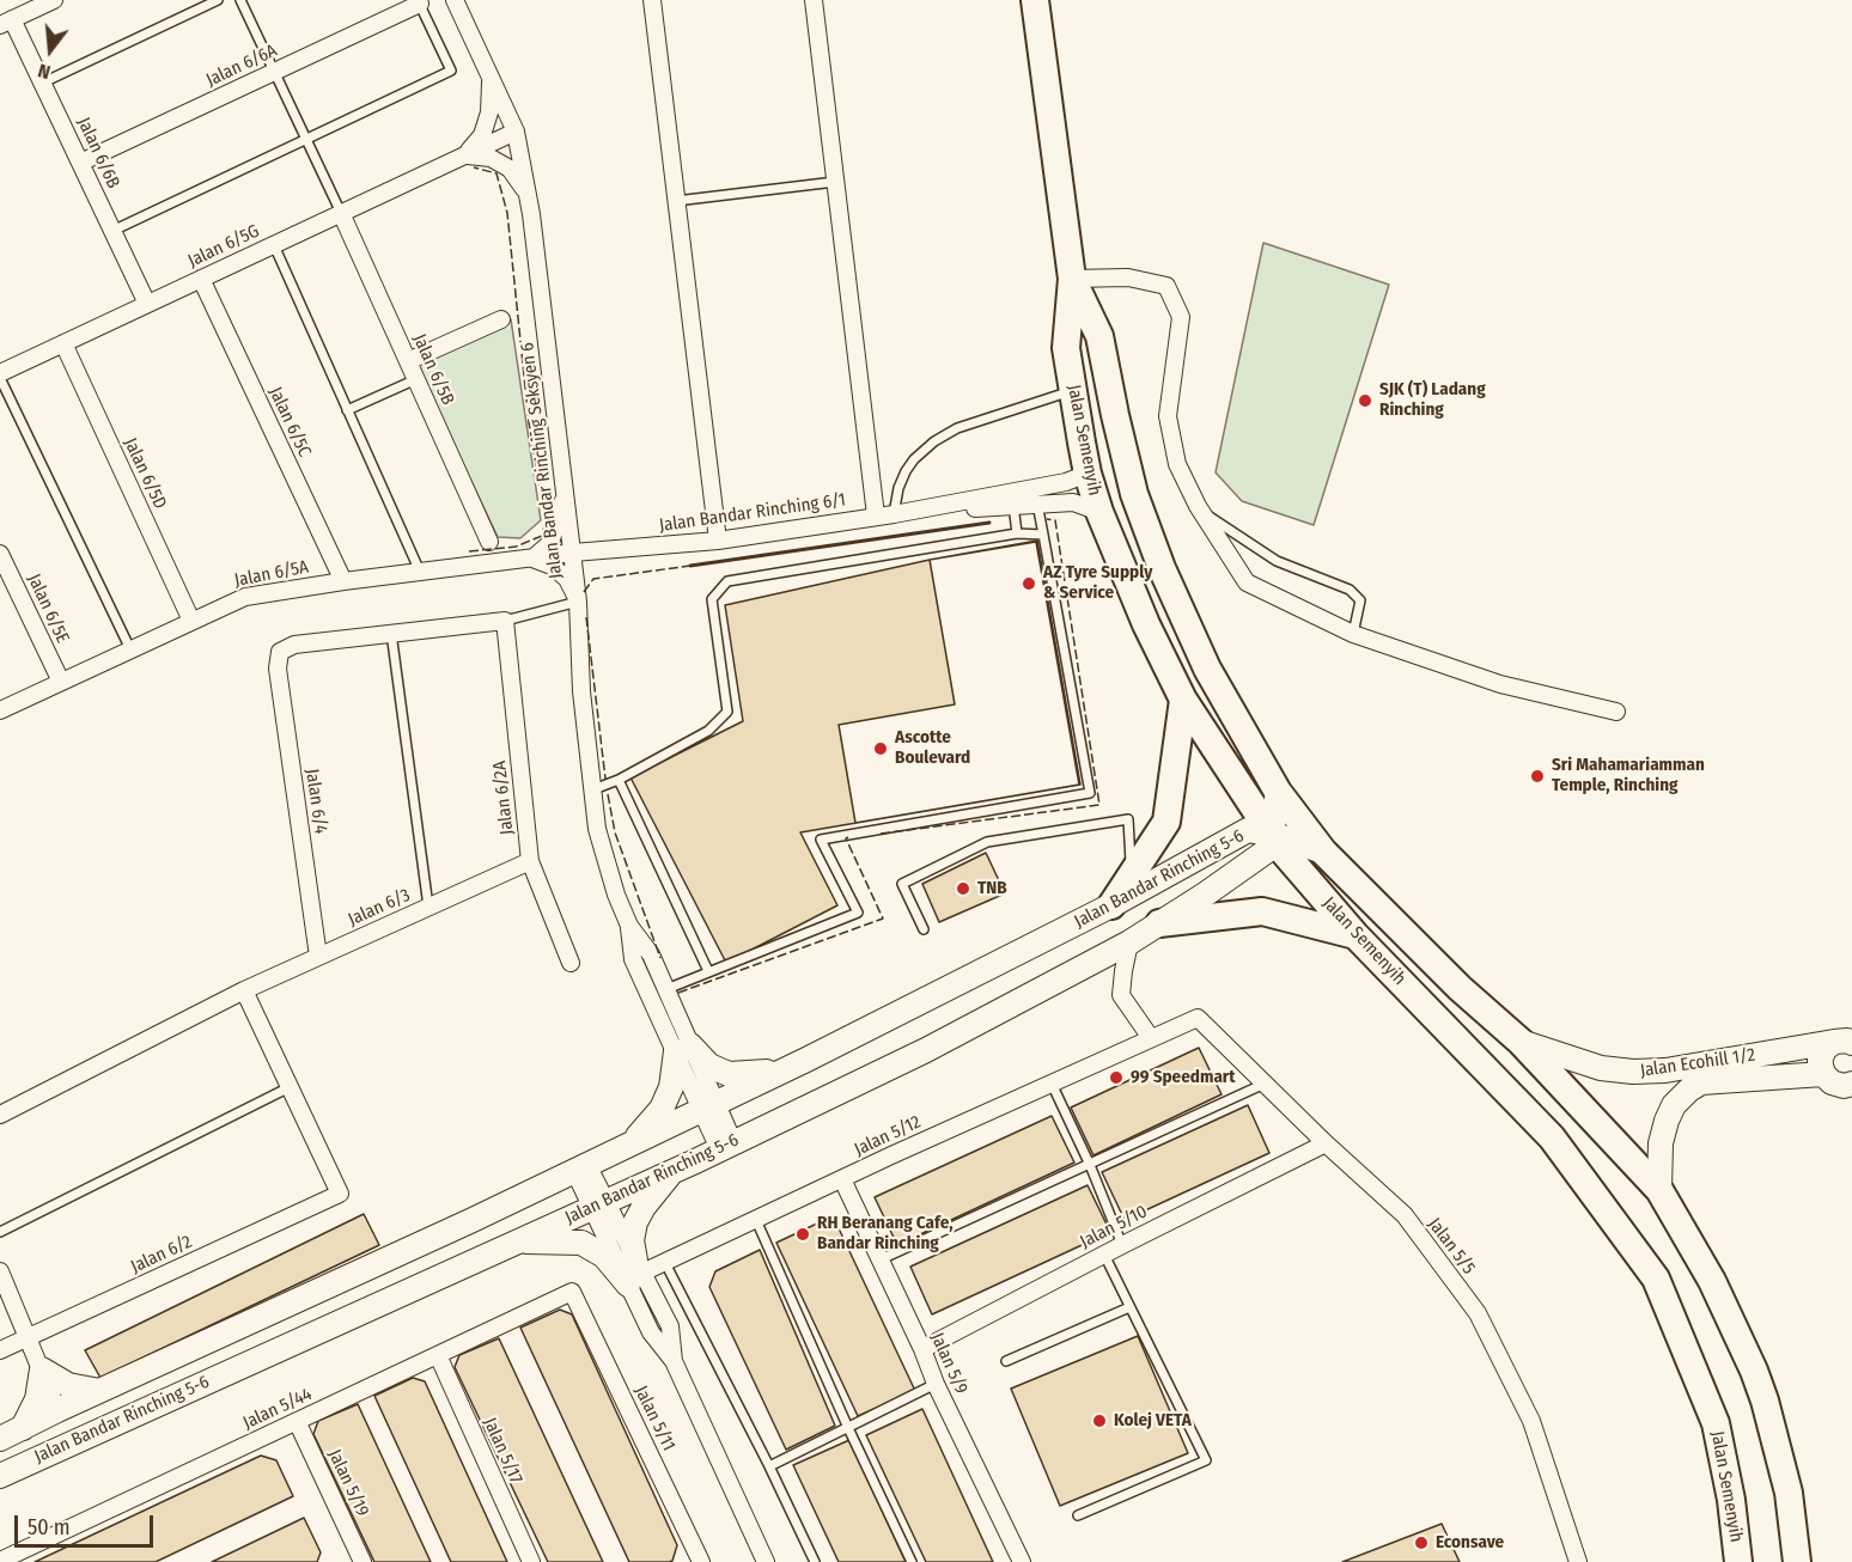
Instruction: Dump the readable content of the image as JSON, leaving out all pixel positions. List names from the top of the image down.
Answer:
{
  "streets": {
    "main road": ["Jalan Semenyih"],
    "street": [
      "Jalan 6/6A",
      "Jalan 6/6B",
      "Jalan 6/5G",
      "Jalan 6/5B",
      "Jalan 6/5C",
      "Jalan Bandar Rinching Seksyen 6",
      "Jalan 6/5D",
      "Jalan Bandar Rinching 6/1",
      "Jalan 6/5A",
      "Jalan 6/5E",
      "Jalan 6/2A",
      "Jalan 6/4",
      "Jalan Bandar Rinching 5-6",
      "Jalan 6/3",
      "Jalan Ecohill 1/2",
      "Jalan 5/12",
      "Jalan 5/10",
      "Jalan 5/5",
      "Jalan 6/2",
      "Jalan 5/9",
      "Jalan 5/44",
      "Jalan 5/11",
      "Jalan 5/17",
      "Jalan 5/19"
    ]
  },
  "crossings": [
    ["Jalan 6/6A", "Jalan 6/6B"],
    ["Jalan 6/6B", "Jalan 6/5G"],
    ["Jalan 6/5G", "Jalan 6/5B"],
    ["Jalan 6/5G", "Jalan 6/5C"],
    ["Jalan 6/5G", "Jalan Bandar Rinching Seksyen 6"],
    ["Jalan 6/5G", "Jalan 6/5D"],
    ["Jalan 6/5C", "Jalan 6/5A"],
    ["Jalan Semenyih", "Jalan Bandar Rinching 6/1"],
    ["Jalan Semenyih", "Jalan Bandar Rinching 5-6"],
    ["Jalan Semenyih", "Jalan Ecohill 1/2"],
    ["Jalan Bandar Rinching Seksyen 6", "Jalan Bandar Rinching 6/1"],
    ["Jalan Bandar Rinching Seksyen 6", "Jalan 6/5A"],
    ["Jalan Bandar Rinching Seksyen 6", "Jalan Bandar Rinching 5-6"],
    ["Jalan 6/5D", "Jalan 6/5A"],
    ["Jalan Bandar Rinching 6/1", "Jalan 6/5A"],
    ["Jalan 6/5A", "Jalan 6/5E"],
    ["Jalan 6/2A", "Jalan 6/3"],
    ["Jalan 6/4", "Jalan 6/3"],
    ["Jalan 5/12", "Jalan 5/5"],
    ["Jalan 5/12", "Jalan 5/9"],
    ["Jalan 5/10", "Jalan 5/5"],
    ["Jalan 5/10", "Jalan 5/9"],
    ["Jalan 5/44", "Jalan 5/11"],
    ["Jalan 5/44", "Jalan 5/17"],
    ["Jalan 5/44", "Jalan 5/19"]
  ],
  "places": [
    "SJK (T) Ladang Rinching",
    "AZ Tyre Supply & Service",
    "Ascotte Boulevard",
    "Sri Mahamariamman Temple, Rinching",
    "TNB",
    "99 Speedmart",
    "RH Beranang Cafe, Bandar Rinching",
    "Kolej VETA",
    "Econsave"
  ],
  "scale_bar": "50 m",
  "north": "bottom"
}
